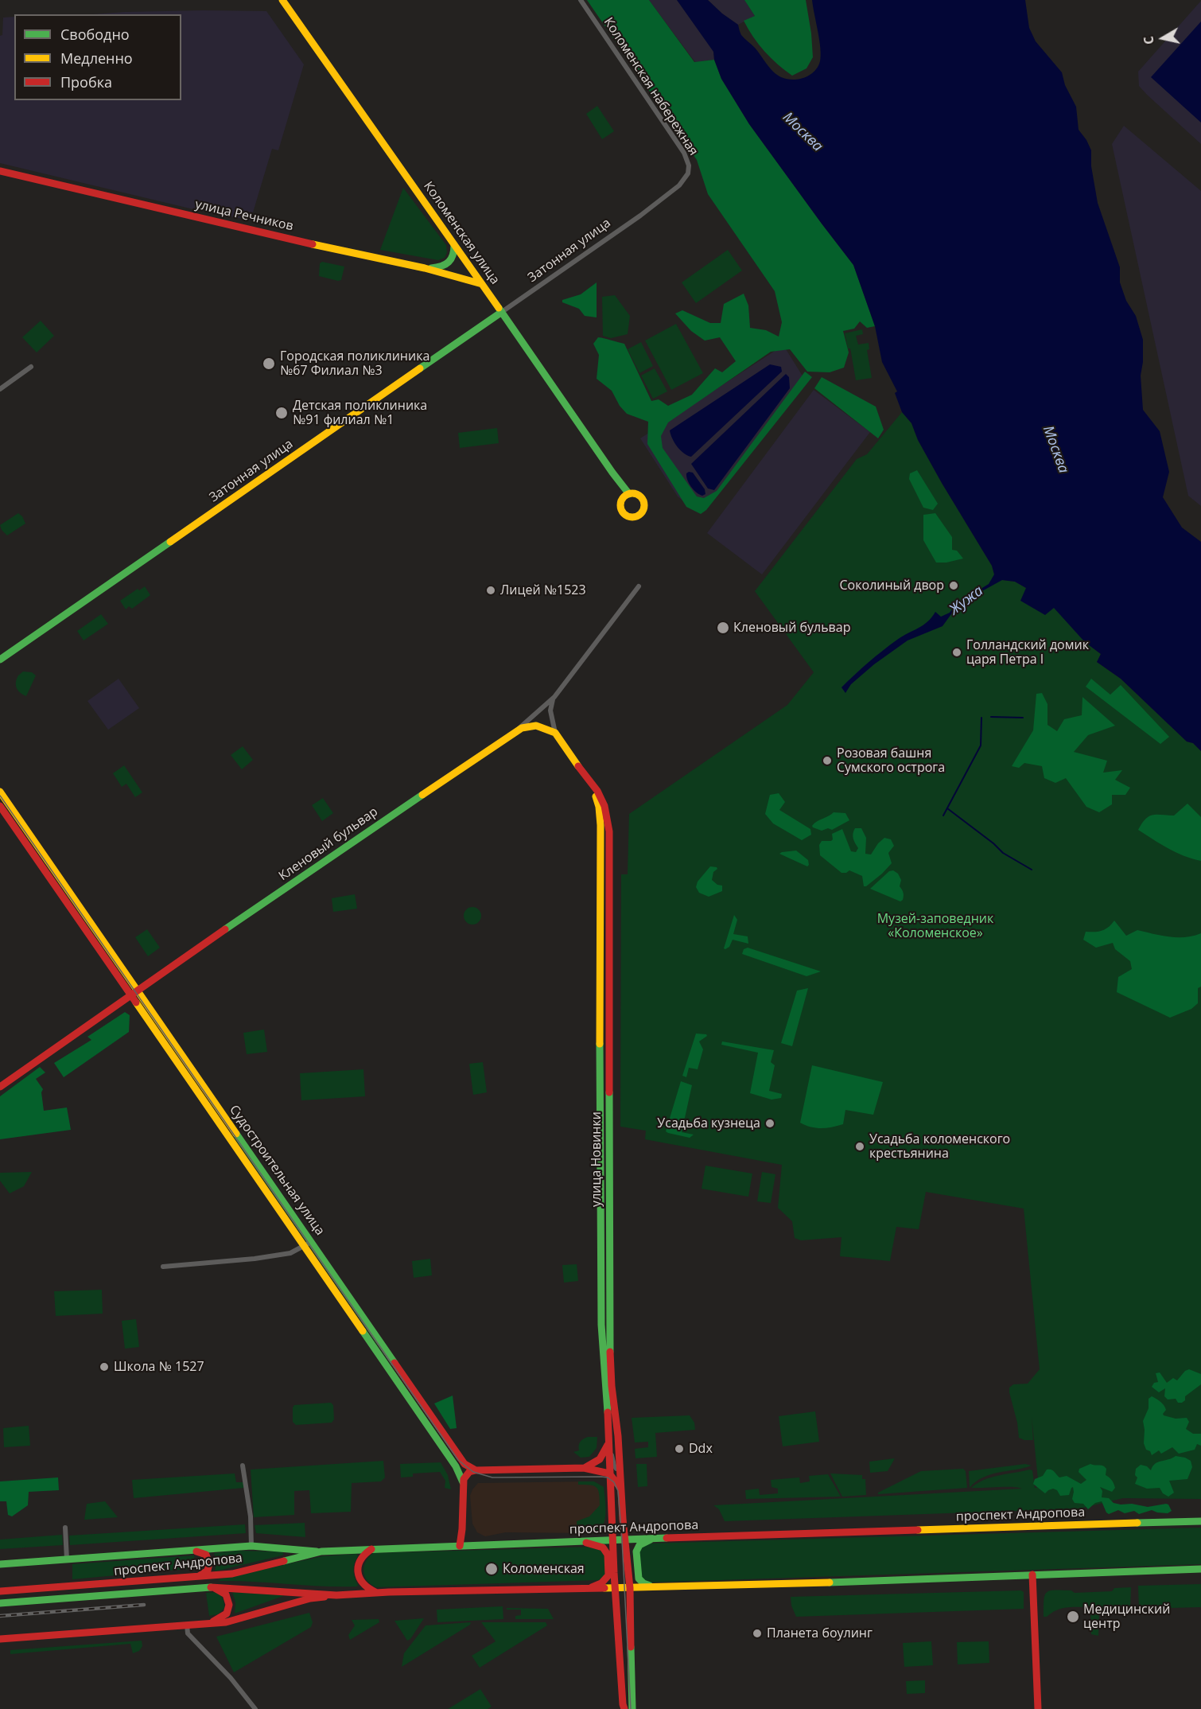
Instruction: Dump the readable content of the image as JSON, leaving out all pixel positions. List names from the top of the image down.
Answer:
{
  "streets": {
    "street": [
      "Коломенская набережная",
      "улица Речников",
      "Коломенская улица",
      "Затонная улица",
      "Кленовый бульвар",
      "улица Новинки",
      "Судостроительная улица",
      "проспект Андропова"
    ]
  },
  "crossings": [
    ["Коломенская набережная", "Затонная улица"],
    ["улица Речников", "Коломенская улица"],
    ["Коломенская улица", "Затонная улица"],
    ["Кленовый бульвар", "улица Новинки"],
    ["Кленовый бульвар", "Судостроительная улица"],
    ["улица Новинки", "проспект Андропова"]
  ],
  "water": ["Москва", "Жужа"],
  "parks": ["Музей-заповедник «Коломенское»"],
  "places": [
    "Городская поликлиника №67 Филиал №3",
    "Детская поликлиника №91 филиал №1",
    "Соколиный двор",
    "Лицей №1523",
    "Кленовый бульвар",
    "Голландский домик царя Петра I",
    "Розовая башня Сумского острога",
    "Усадьба кузнеца",
    "Усадьба коломенского крестьянина",
    "Школа № 1527",
    "Ddx",
    "Коломенская",
    "Медицинский центр",
    "Планета боулинг"
  ],
  "legend": ["Свободно", "Медленно", "Пробка"],
  "north": "left"
}
